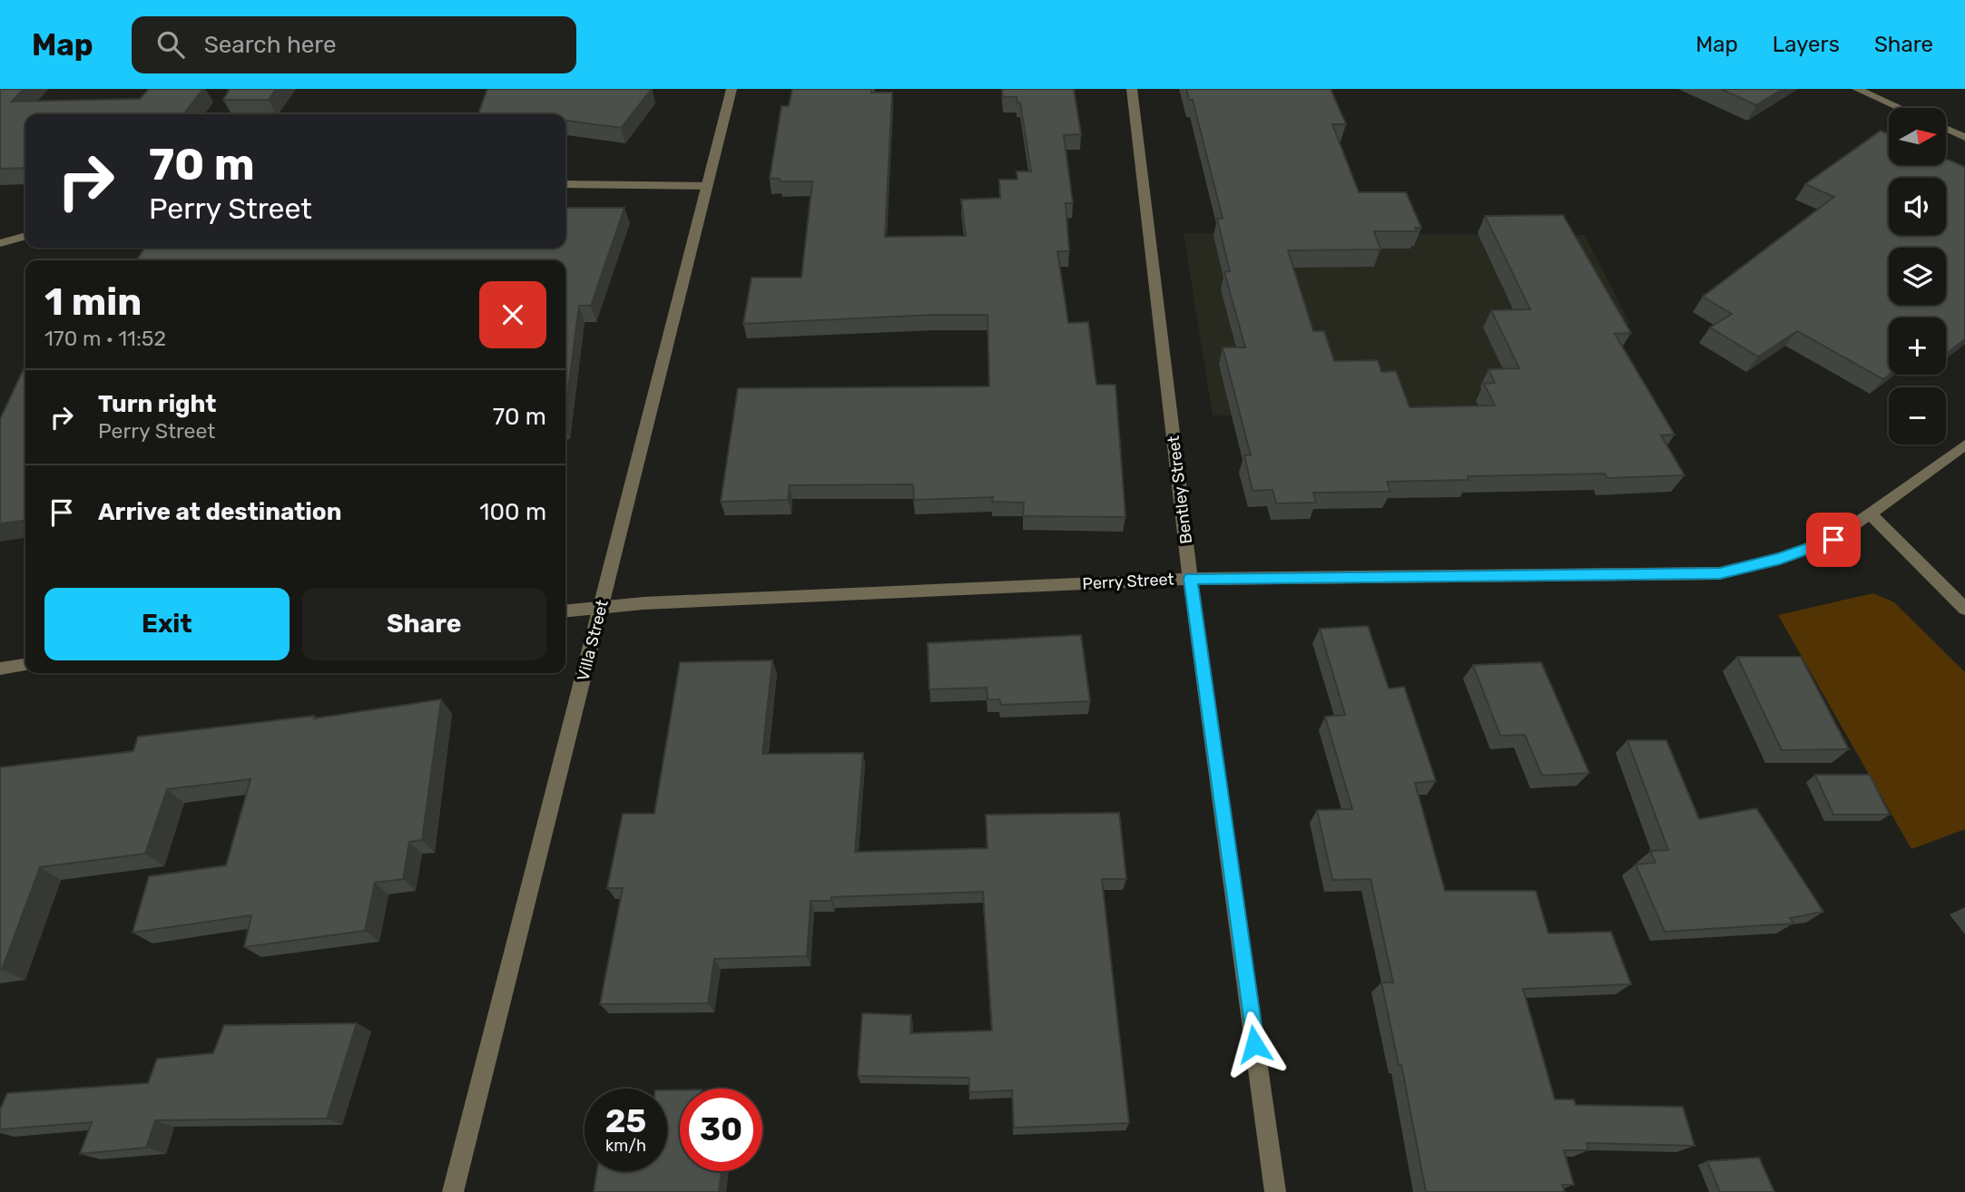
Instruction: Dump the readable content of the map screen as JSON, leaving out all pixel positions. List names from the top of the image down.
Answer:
{
  "streets": {
    "street": ["Bentley Street", "Perry Street", "Villa Street"]
  },
  "crossings": [
    ["Bentley Street", "Perry Street"],
    ["Perry Street", "Villa Street"]
  ],
  "north": "right",
  "page": {
    "header": "Map",
    "search": "Search here",
    "nav": ["Map", "Layers", "Share"],
    "map_buttons": ["+", "−"],
    "turn": ["70 m", "Perry Street"],
    "heading": ["1 min", "170 m · 11:52"],
    "list": [
      {
        "name": "Turn right",
        "note": "Perry Street",
        "value": "70 m"
      },
      {
        "name": "Arrive at destination",
        "value": "100 m"
      }
    ],
    "buttons": ["Exit", "Share"],
    "speed": "25 km/h",
    "limit": "30"
  }
}
